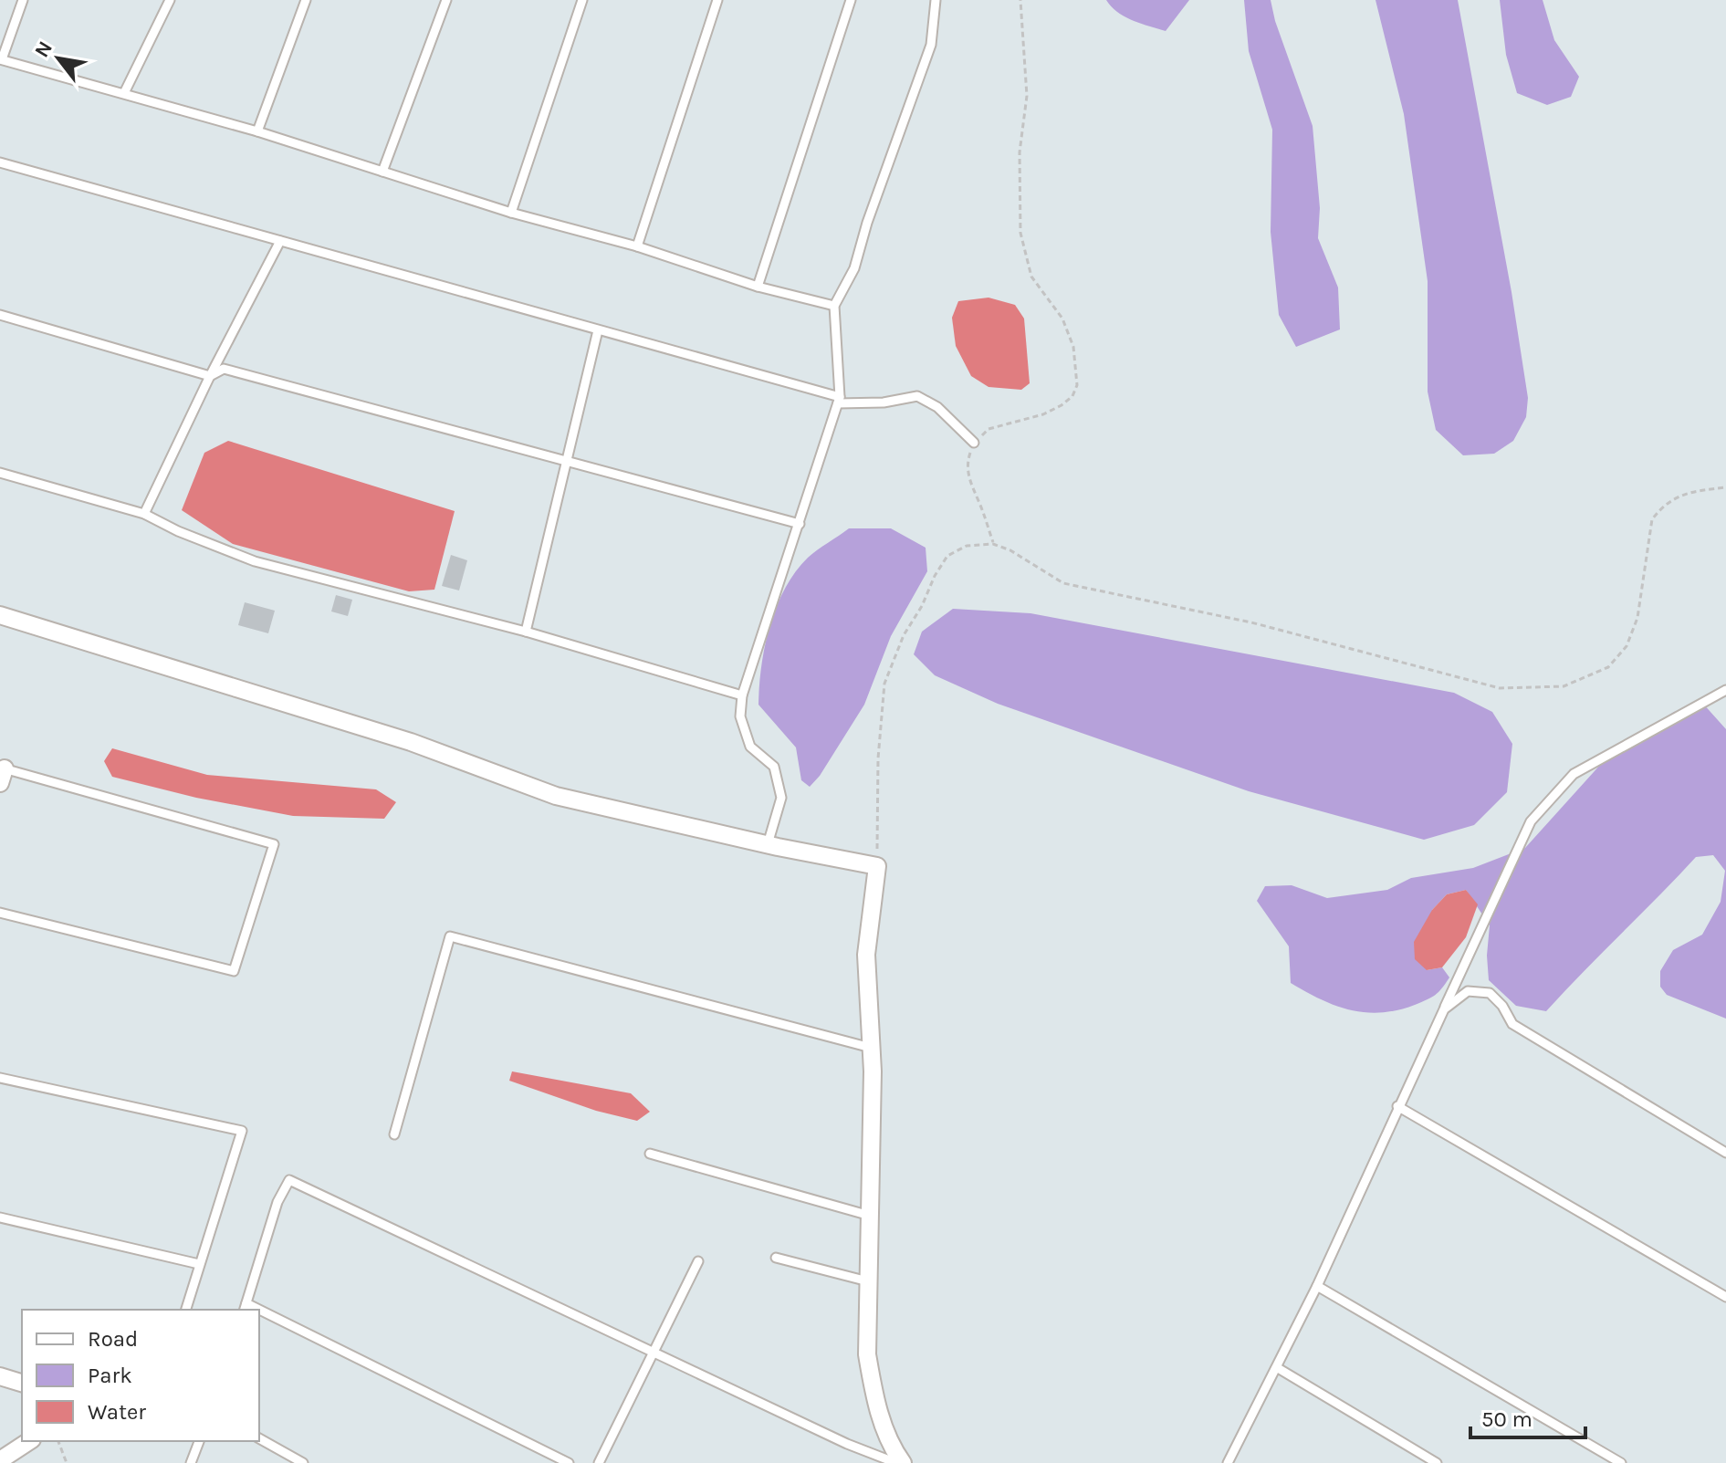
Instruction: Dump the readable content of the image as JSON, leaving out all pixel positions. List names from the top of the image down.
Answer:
{
  "legend": ["Road", "Park", "Water"],
  "scale_bar": "50 m",
  "north": "top left"
}
